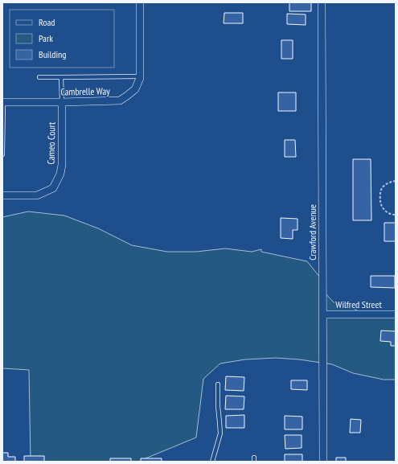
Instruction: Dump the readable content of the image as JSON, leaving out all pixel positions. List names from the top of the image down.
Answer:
{
  "streets": {
    "street": [
      "Cambrelle Way",
      "Cameo Court",
      "Crawford Avenue",
      "Wilfred Street"
    ]
  },
  "crossings": [
    ["Cambrelle Way", "Cameo Court"],
    ["Crawford Avenue", "Wilfred Street"]
  ],
  "legend": ["Road", "Park", "Building"]
}
